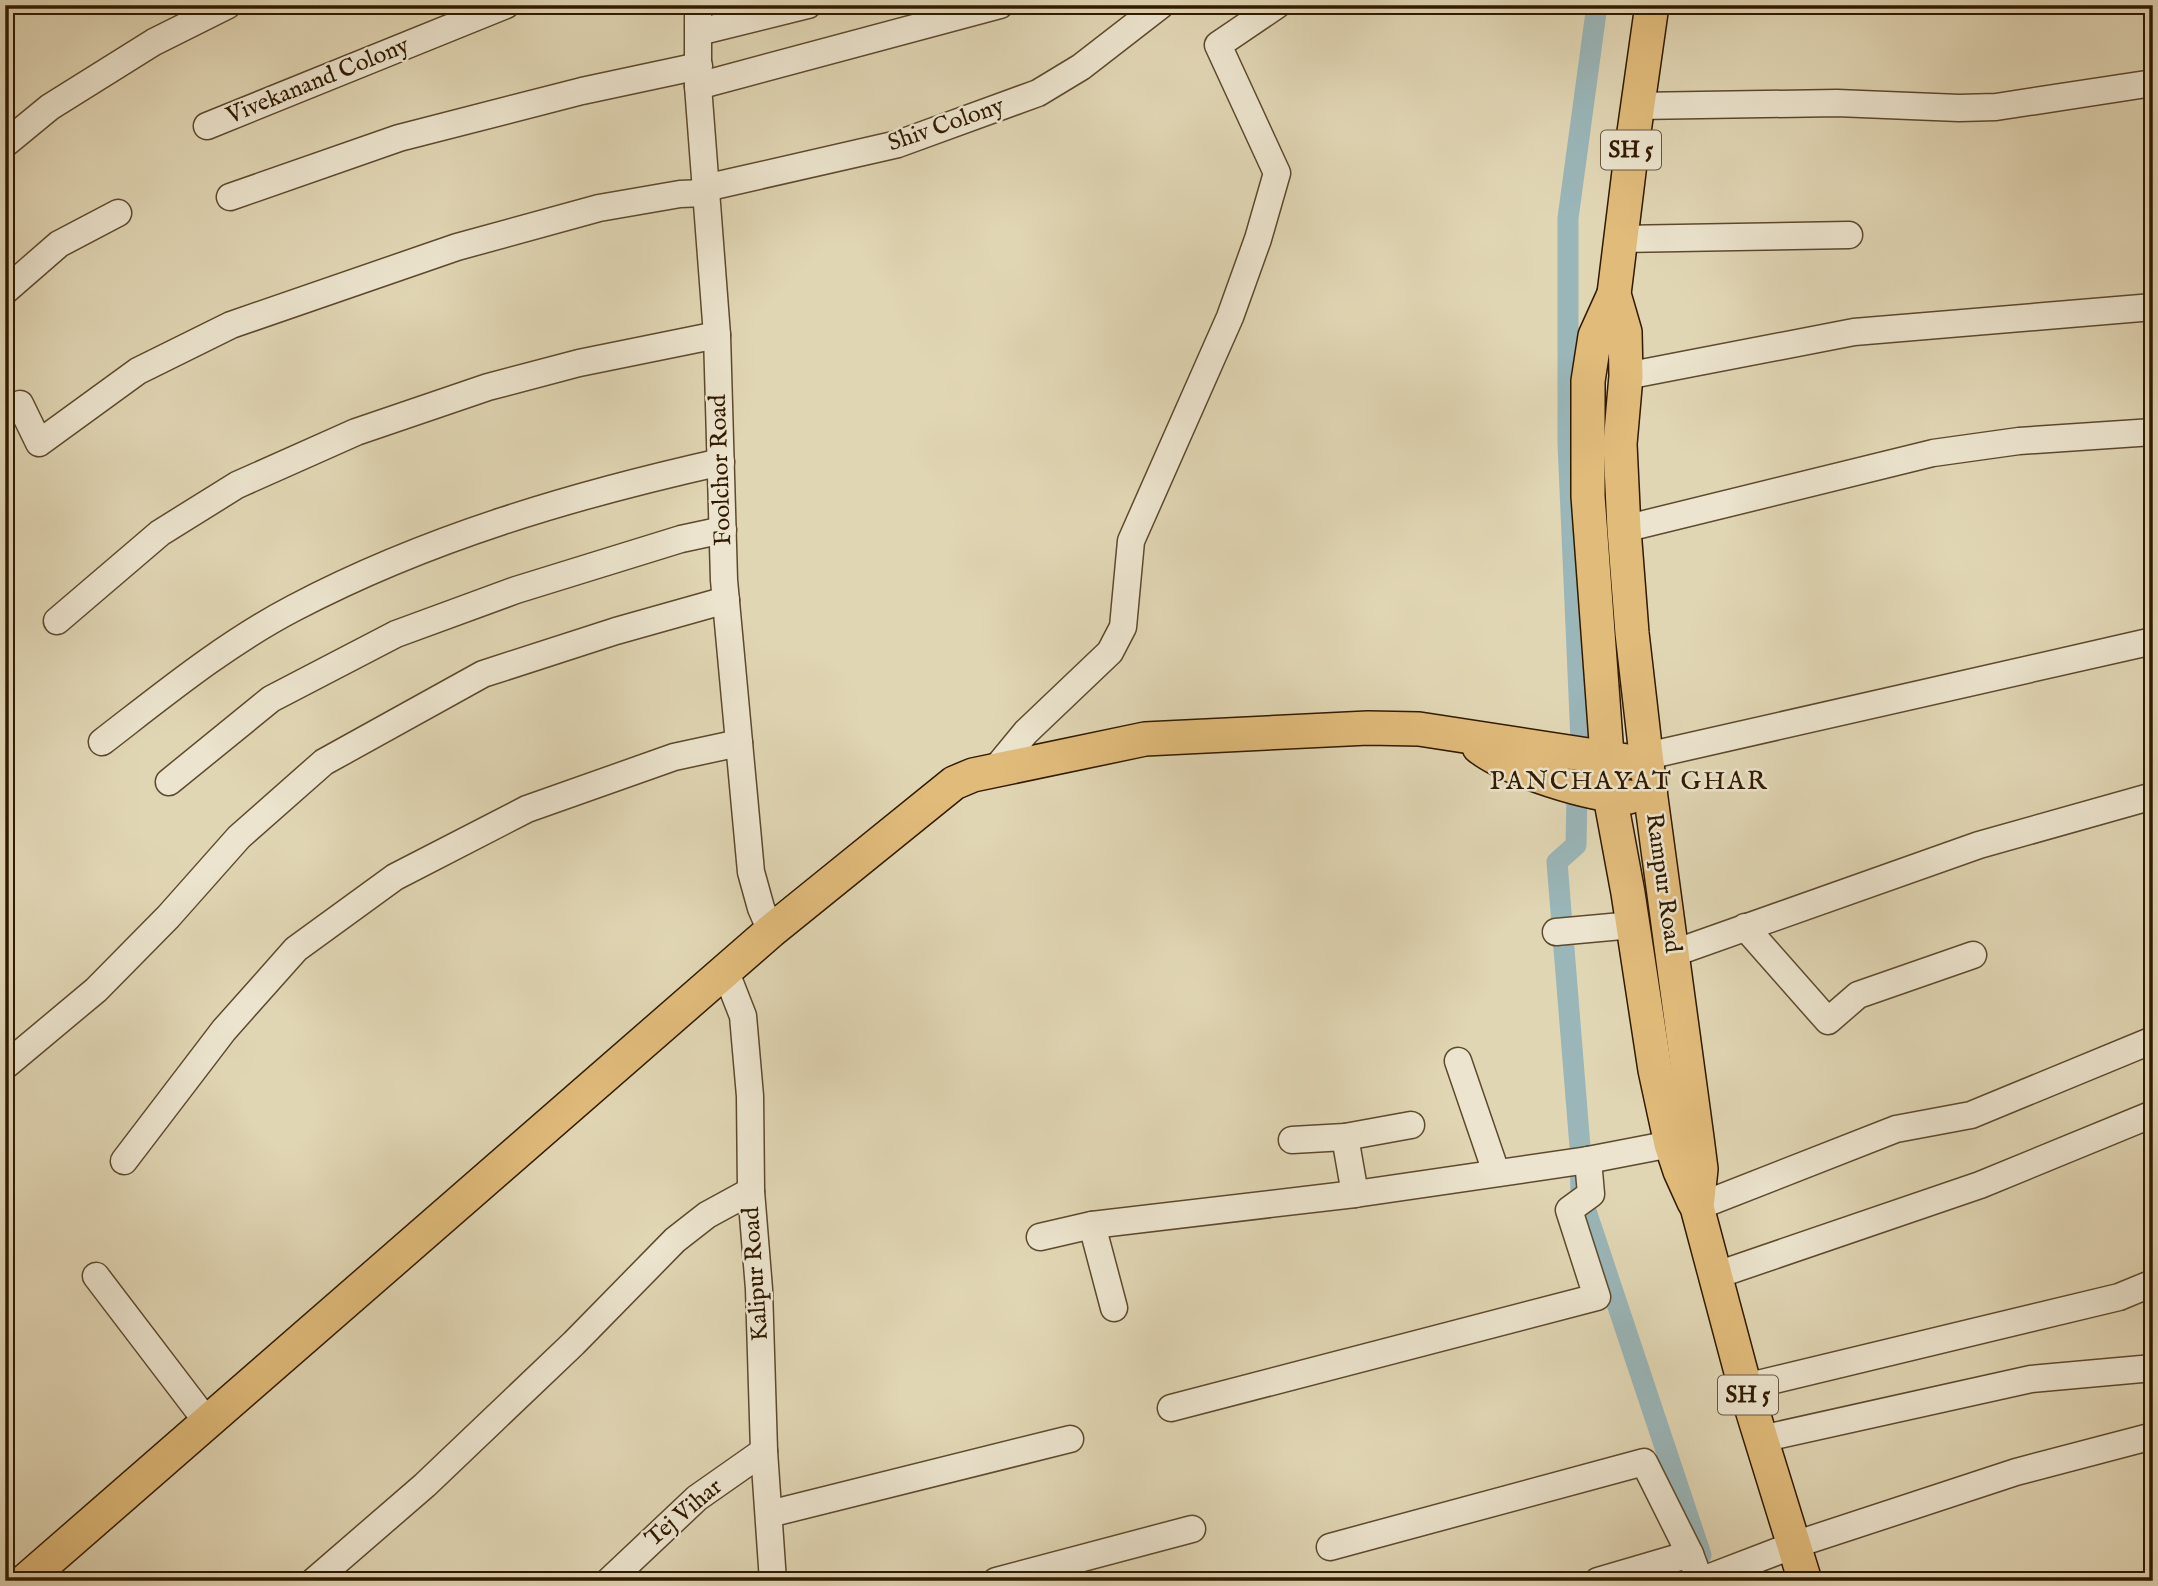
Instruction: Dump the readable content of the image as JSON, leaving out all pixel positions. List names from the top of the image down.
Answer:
{
  "streets": {
    "main road": ["SH 5", "Rampur Road"],
    "street": [
      "Vivekanand Colony",
      "Shiv Colony",
      "Foolchor Road",
      "Kalipur Road",
      "Tej Vihar"
    ]
  },
  "crossings": [
    ["Shiv Colony", "Foolchor Road"],
    ["Kalipur Road", "Tej Vihar"]
  ],
  "districts": ["PANCHAYAT GHAR"]
}
